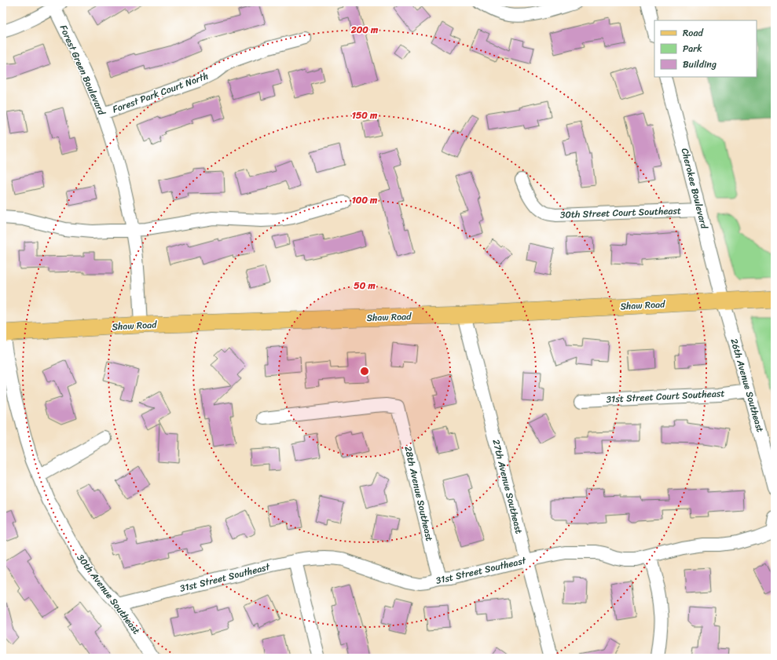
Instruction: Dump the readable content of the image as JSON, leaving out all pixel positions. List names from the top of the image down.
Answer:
{
  "streets": {
    "main road": ["Shaw Road"],
    "street": [
      "Forest Green Boulevard",
      "Forest Park Court North",
      "Cherokee Boulevard",
      "30th Street Court Southeast",
      "26th Avenue Southeast",
      "31st Street Court Southeast",
      "27th Avenue Southeast",
      "28th Avenue Southeast",
      "31st Street Southeast",
      "30th Avenue Southeast"
    ]
  },
  "crossings": [
    ["Forest Green Boulevard", "Forest Park Court North"],
    ["Forest Green Boulevard", "Shaw Road"],
    ["Cherokee Boulevard", "30th Street Court Southeast"],
    ["Cherokee Boulevard", "Shaw Road"],
    ["Cherokee Boulevard", "26th Avenue Southeast"],
    ["Shaw Road", "26th Avenue Southeast"],
    ["Shaw Road", "27th Avenue Southeast"],
    ["Shaw Road", "30th Avenue Southeast"],
    ["26th Avenue Southeast", "31st Street Court Southeast"],
    ["27th Avenue Southeast", "31st Street Southeast"],
    ["28th Avenue Southeast", "31st Street Southeast"],
    ["31st Street Southeast", "30th Avenue Southeast"]
  ],
  "legend": ["Road", "Park", "Building"],
  "rings": [
    "200 m",
    "150 m",
    "100 m",
    "50 m"
  ]
}
